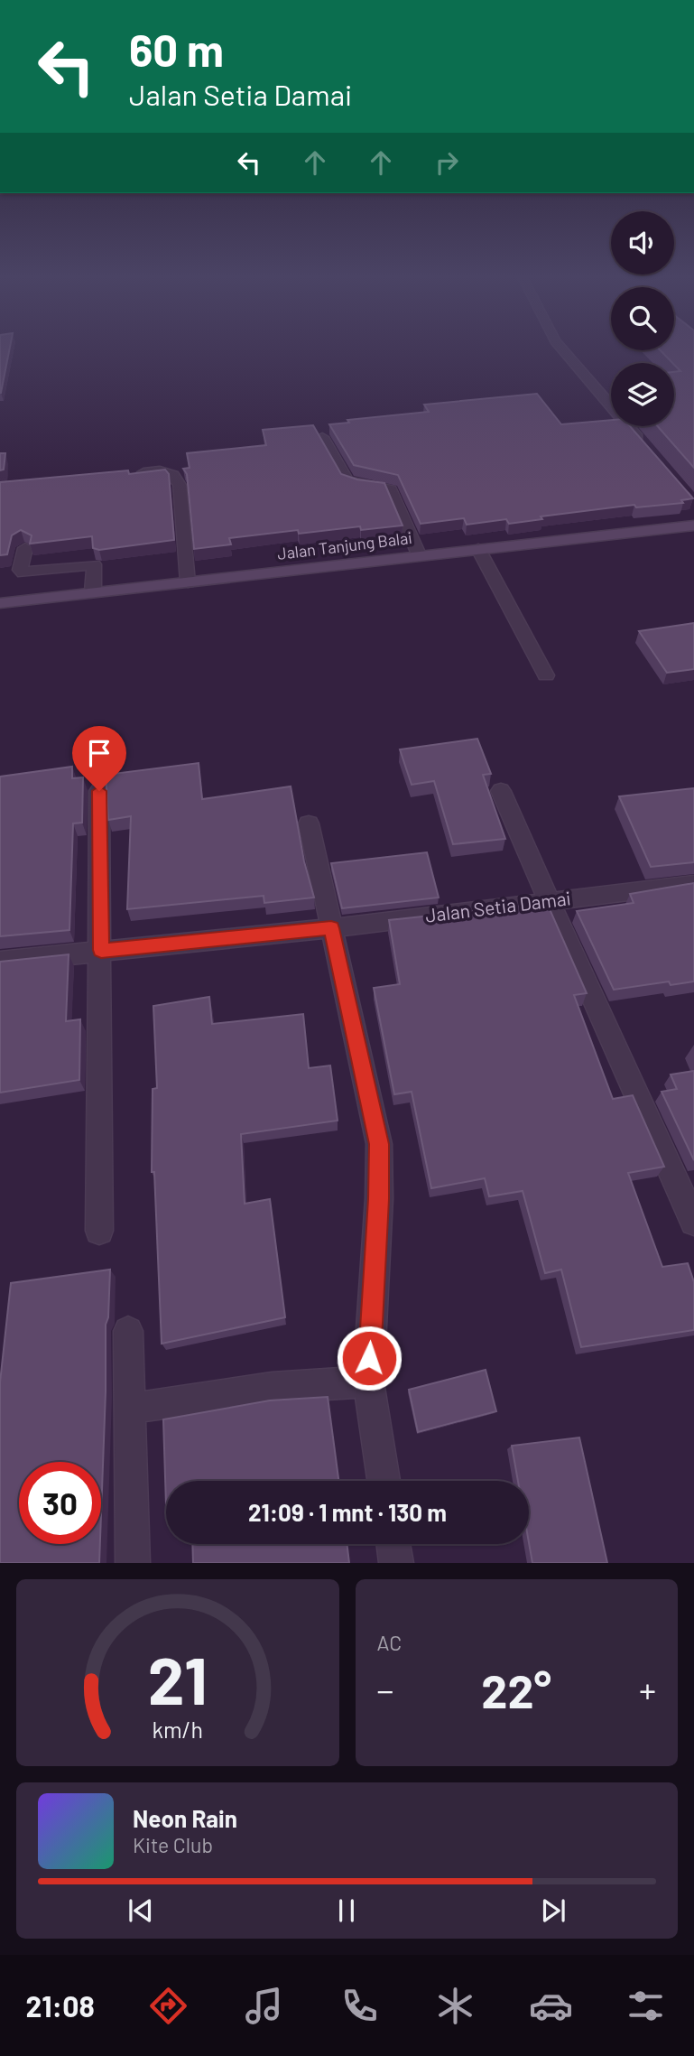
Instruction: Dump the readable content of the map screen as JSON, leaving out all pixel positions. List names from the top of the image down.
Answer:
{
  "streets": {
    "street": ["Jalan Tanjung Balai", "Jalan Setia Damai"]
  },
  "page": {
    "turn": ["60 m", "Jalan Setia Damai"],
    "limit": "30",
    "trip": "21:09 · 1 mnt · 130 m",
    "tile": "AC",
    "heat": ["−", "22°", "+"],
    "song": ["Neon Rain", "Kite Club"],
    "tabs": "21:08",
    "gauge": ["21", "km/h"]
  }
}
